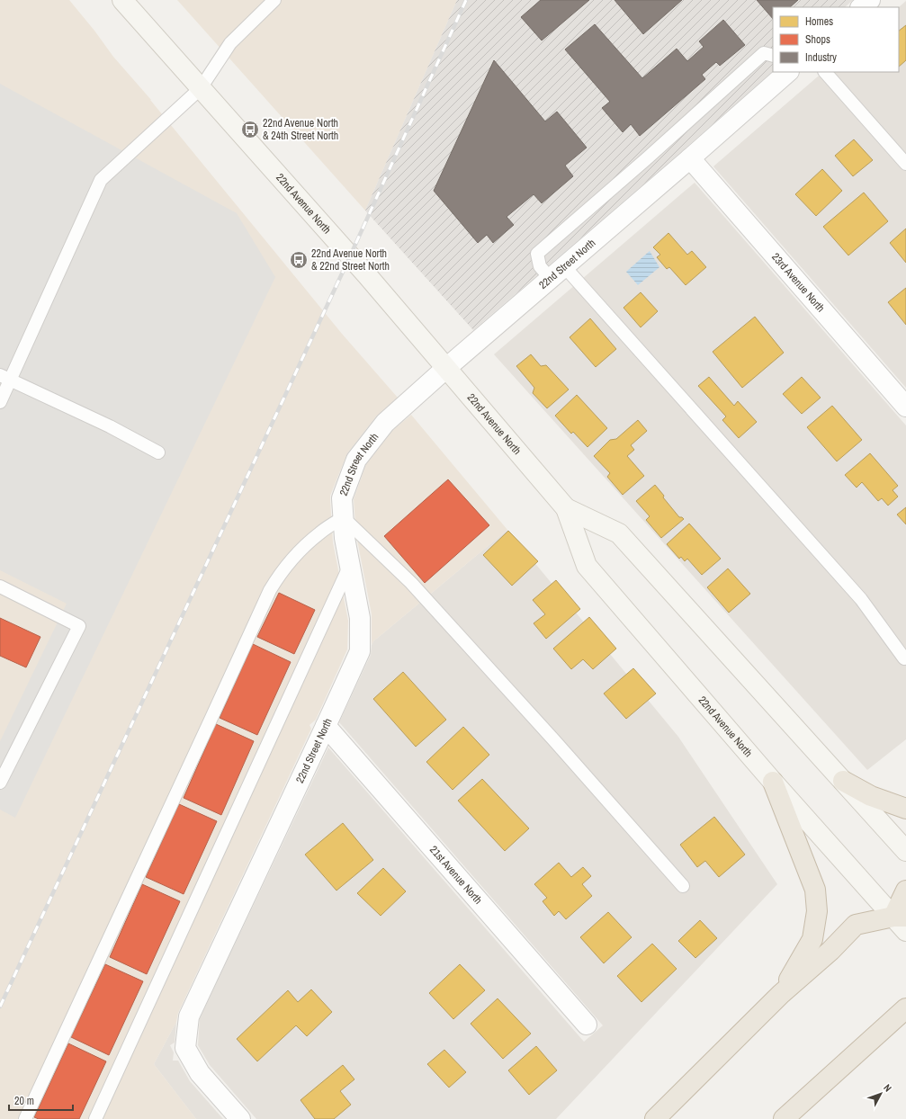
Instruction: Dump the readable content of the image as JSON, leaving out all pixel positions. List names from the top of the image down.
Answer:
{
  "streets": {
    "main road": ["22nd Avenue North"],
    "street": ["22nd Street North", "23rd Avenue North", "21st Avenue North"]
  },
  "crossings": [
    ["22nd Avenue North", "22nd Street North"],
    ["22nd Street North", "23rd Avenue North"],
    ["22nd Street North", "21st Avenue North"]
  ],
  "places": {
    "bus stop": ["22nd Avenue North & 24th Street North", "22nd Avenue North & 22nd Street North"]
  },
  "legend": ["Homes", "Shops", "Industry"],
  "scale_bar": "20 m",
  "north": "top right"
}
